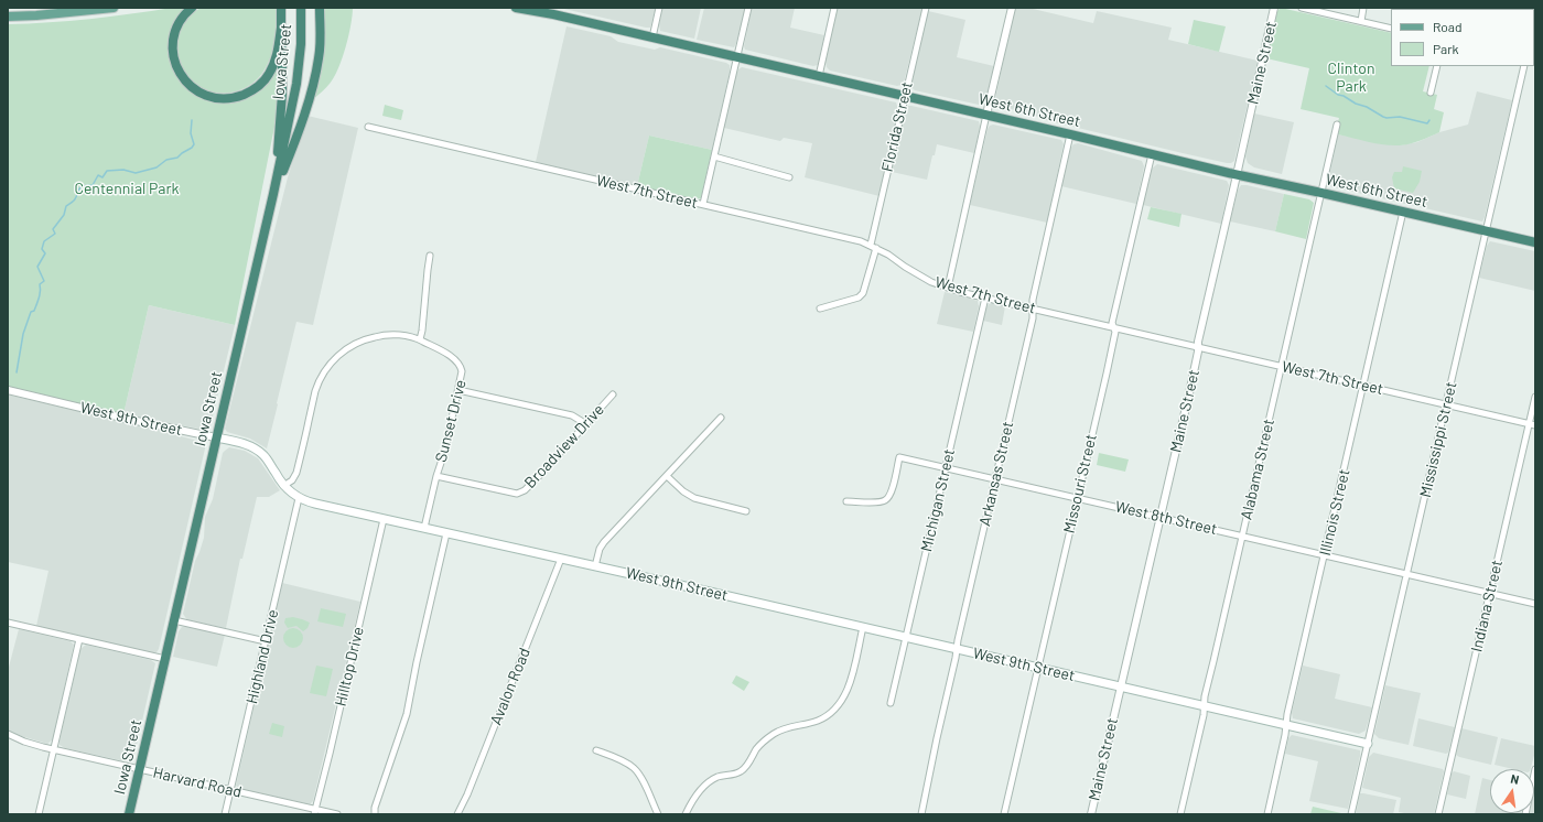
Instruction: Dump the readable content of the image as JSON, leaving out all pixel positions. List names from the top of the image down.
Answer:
{
  "streets": {
    "highway": ["Iowa Street", "West 6th Street"],
    "main road": ["West 9th Street"],
    "street": [
      "Maine Street",
      "Florida Street",
      "West 7th Street",
      "Sunset Drive",
      "Mississippi Street",
      "Broadview Drive",
      "Alabama Street",
      "Arkansas Street",
      "Missouri Street",
      "Michigan Street",
      "Illinois Street",
      "West 8th Street",
      "Indiana Street",
      "Highland Drive",
      "Hilltop Drive",
      "Avalon Road",
      "Harvard Road"
    ]
  },
  "crossings": [
    ["Iowa Street", "West 9th Street"],
    ["Iowa Street", "Harvard Road"],
    ["Maine Street", "West 6th Street"],
    ["Maine Street", "West 7th Street"],
    ["Maine Street", "West 9th Street"],
    ["Maine Street", "West 8th Street"],
    ["West 6th Street", "Florida Street"],
    ["West 6th Street", "Mississippi Street"],
    ["West 6th Street", "Alabama Street"],
    ["West 6th Street", "Arkansas Street"],
    ["West 6th Street", "Missouri Street"],
    ["West 6th Street", "Illinois Street"],
    ["Florida Street", "West 7th Street"],
    ["West 7th Street", "Mississippi Street"],
    ["West 7th Street", "Alabama Street"],
    ["West 7th Street", "Arkansas Street"],
    ["West 7th Street", "Missouri Street"],
    ["West 7th Street", "Michigan Street"],
    ["West 7th Street", "Illinois Street"],
    ["West 7th Street", "Indiana Street"],
    ["West 9th Street", "Sunset Drive"],
    ["West 9th Street", "Mississippi Street"],
    ["West 9th Street", "Alabama Street"],
    ["West 9th Street", "Arkansas Street"],
    ["West 9th Street", "Missouri Street"],
    ["West 9th Street", "Michigan Street"],
    ["West 9th Street", "Illinois Street"],
    ["West 9th Street", "Highland Drive"],
    ["West 9th Street", "Hilltop Drive"],
    ["West 9th Street", "Avalon Road"],
    ["Sunset Drive", "Broadview Drive"],
    ["Mississippi Street", "West 8th Street"],
    ["Alabama Street", "West 8th Street"],
    ["Arkansas Street", "West 8th Street"],
    ["Missouri Street", "West 8th Street"],
    ["Michigan Street", "West 8th Street"],
    ["Illinois Street", "West 8th Street"],
    ["West 8th Street", "Indiana Street"],
    ["Highland Drive", "Harvard Road"],
    ["Hilltop Drive", "Harvard Road"]
  ],
  "parks": ["Clinton Park", "Centennial Park"],
  "legend": ["Road", "Park"],
  "north": "top"
}
